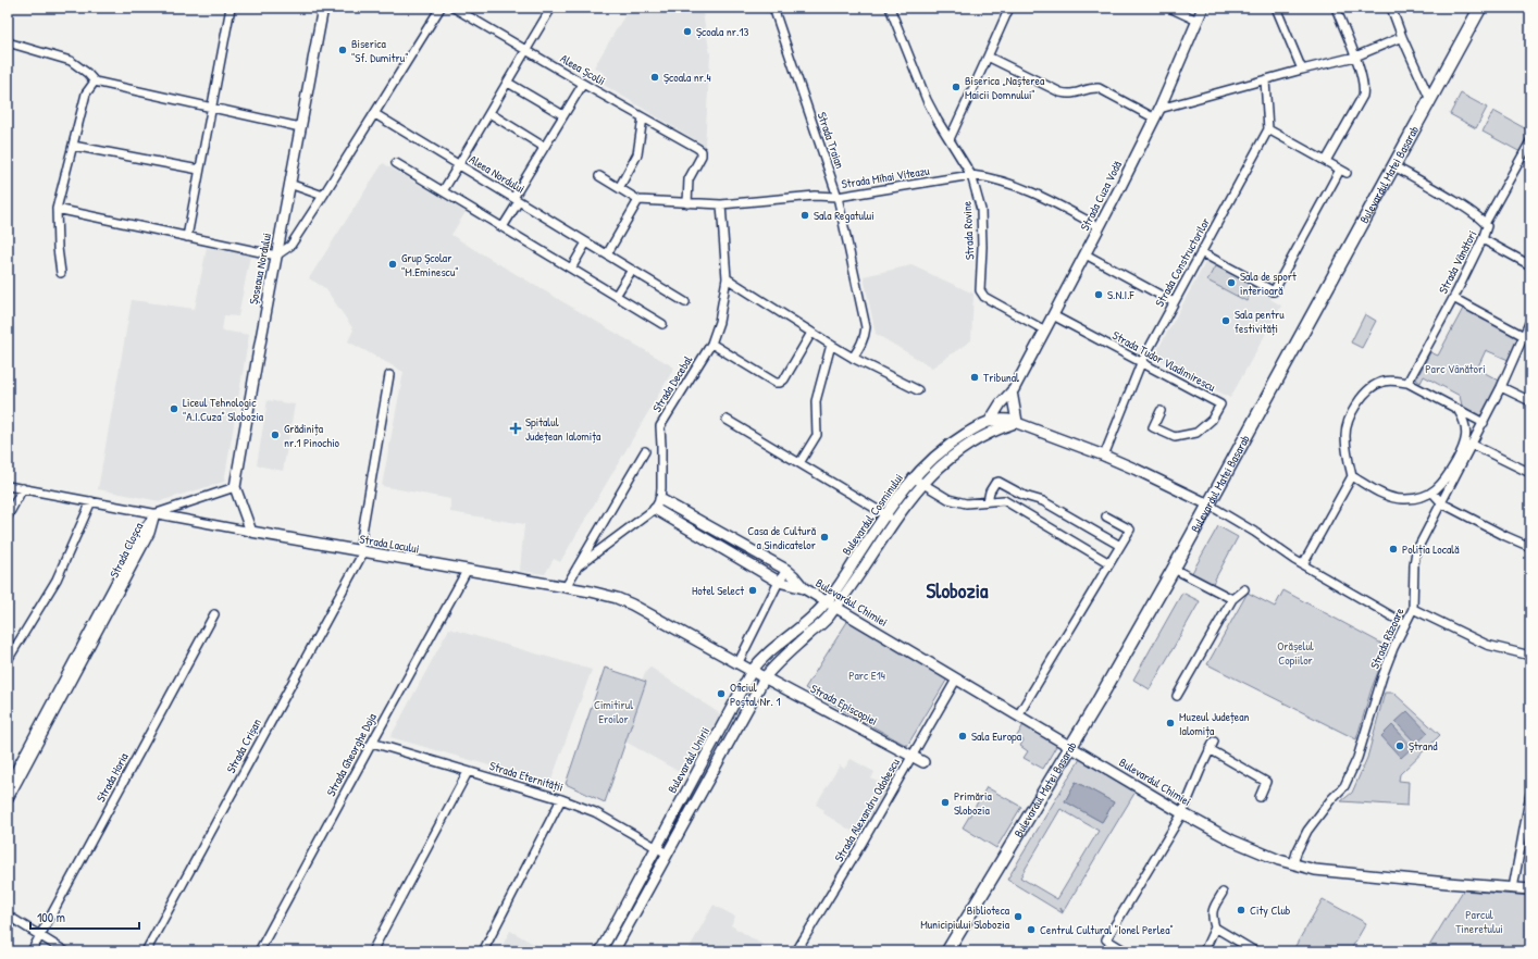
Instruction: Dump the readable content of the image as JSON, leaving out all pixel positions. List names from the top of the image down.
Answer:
{
  "streets": {
    "main road": ["Bulevardul Matei Basarab"],
    "street": [
      "Aleea Școlii",
      "Strada Traian",
      "Aleea Nordului",
      "Strada Mihai Viteazu",
      "Strada Cuza Vodă",
      "Strada Rovine",
      "Strada Constructorilor",
      "Strada Vânători",
      "Șoseaua Nordului",
      "Strada Tudor Vladimirescu",
      "Strada Decebal",
      "Bulevardul Cosminului",
      "Strada Lacului",
      "Strada Cloșca",
      "Bulevardul Chimiei",
      "Strada Răzoare",
      "Strada Episcopiei",
      "Strada Crișan",
      "Strada Gheorghe Doja",
      "Bulevardul Unirii",
      "Strada Eternității",
      "Strada Horia",
      "Strada Alexandru Odobescu"
    ]
  },
  "crossings": [
    ["Aleea Școlii", "Strada Mihai Viteazu"],
    ["Strada Traian", "Strada Mihai Viteazu"],
    ["Bulevardul Matei Basarab", "Strada Vânători"],
    ["Bulevardul Matei Basarab", "Bulevardul Cosminului"],
    ["Bulevardul Matei Basarab", "Bulevardul Chimiei"],
    ["Strada Mihai Viteazu", "Strada Cuza Vodă"],
    ["Strada Mihai Viteazu", "Strada Rovine"],
    ["Strada Mihai Viteazu", "Strada Decebal"],
    ["Strada Cuza Vodă", "Strada Rovine"],
    ["Strada Cuza Vodă", "Strada Tudor Vladimirescu"],
    ["Strada Cuza Vodă", "Bulevardul Cosminului"],
    ["Strada Constructorilor", "Strada Tudor Vladimirescu"],
    ["Strada Constructorilor", "Bulevardul Cosminului"],
    ["Strada Decebal", "Strada Lacului"],
    ["Strada Decebal", "Bulevardul Chimiei"],
    ["Bulevardul Cosminului", "Bulevardul Chimiei"],
    ["Bulevardul Cosminului", "Bulevardul Unirii"],
    ["Strada Lacului", "Strada Cloșca"],
    ["Strada Lacului", "Strada Episcopiei"],
    ["Strada Lacului", "Strada Crișan"],
    ["Strada Lacului", "Strada Gheorghe Doja"],
    ["Strada Lacului", "Bulevardul Unirii"],
    ["Bulevardul Chimiei", "Strada Răzoare"],
    ["Bulevardul Chimiei", "Bulevardul Unirii"],
    ["Bulevardul Chimiei", "Strada Alexandru Odobescu"],
    ["Strada Episcopiei", "Bulevardul Unirii"],
    ["Strada Episcopiei", "Strada Alexandru Odobescu"],
    ["Strada Gheorghe Doja", "Strada Eternității"],
    ["Bulevardul Unirii", "Strada Eternității"]
  ],
  "districts": ["Slobozia"],
  "parks": [
    "Parc Vânători",
    "Orășelul Copiilor",
    "Parc E14",
    "Cimitirul Eroilor",
    "Parcul Tineretului"
  ],
  "places": {
    "other": [
      "Școala nr.13",
      "Biserica \"Sf. Dumitru\"",
      "Școala nr.4",
      "Biserica „Nașterea Maicii Domnului\"",
      "Sala Regatului",
      "Grup Școlar \"M.Eminescu\"",
      "Sala de sport interioară",
      "S.N.I.F",
      "Sala pentru festivități",
      "Tribunal",
      "Liceul Tehnologic \"A.I.Cuza\" Slobozia",
      "Grădinița nr.1 Pinochio",
      "Casa de Cultură a Sindicatelor",
      "Poliția Locală",
      "Hotel Select",
      "Oficiul Poștal Nr. 1",
      "Muzeul Județean Ialomița",
      "Sala Europa",
      "Ștrand",
      "Primăria Slobozia",
      "City Club",
      "Biblioteca Municipiului Slobozia",
      "Centrul Cultural \"Ionel Perlea\""
    ],
    "health": ["Spitalul Județean Ialomița"]
  },
  "scale_bar": "100 m"
}
